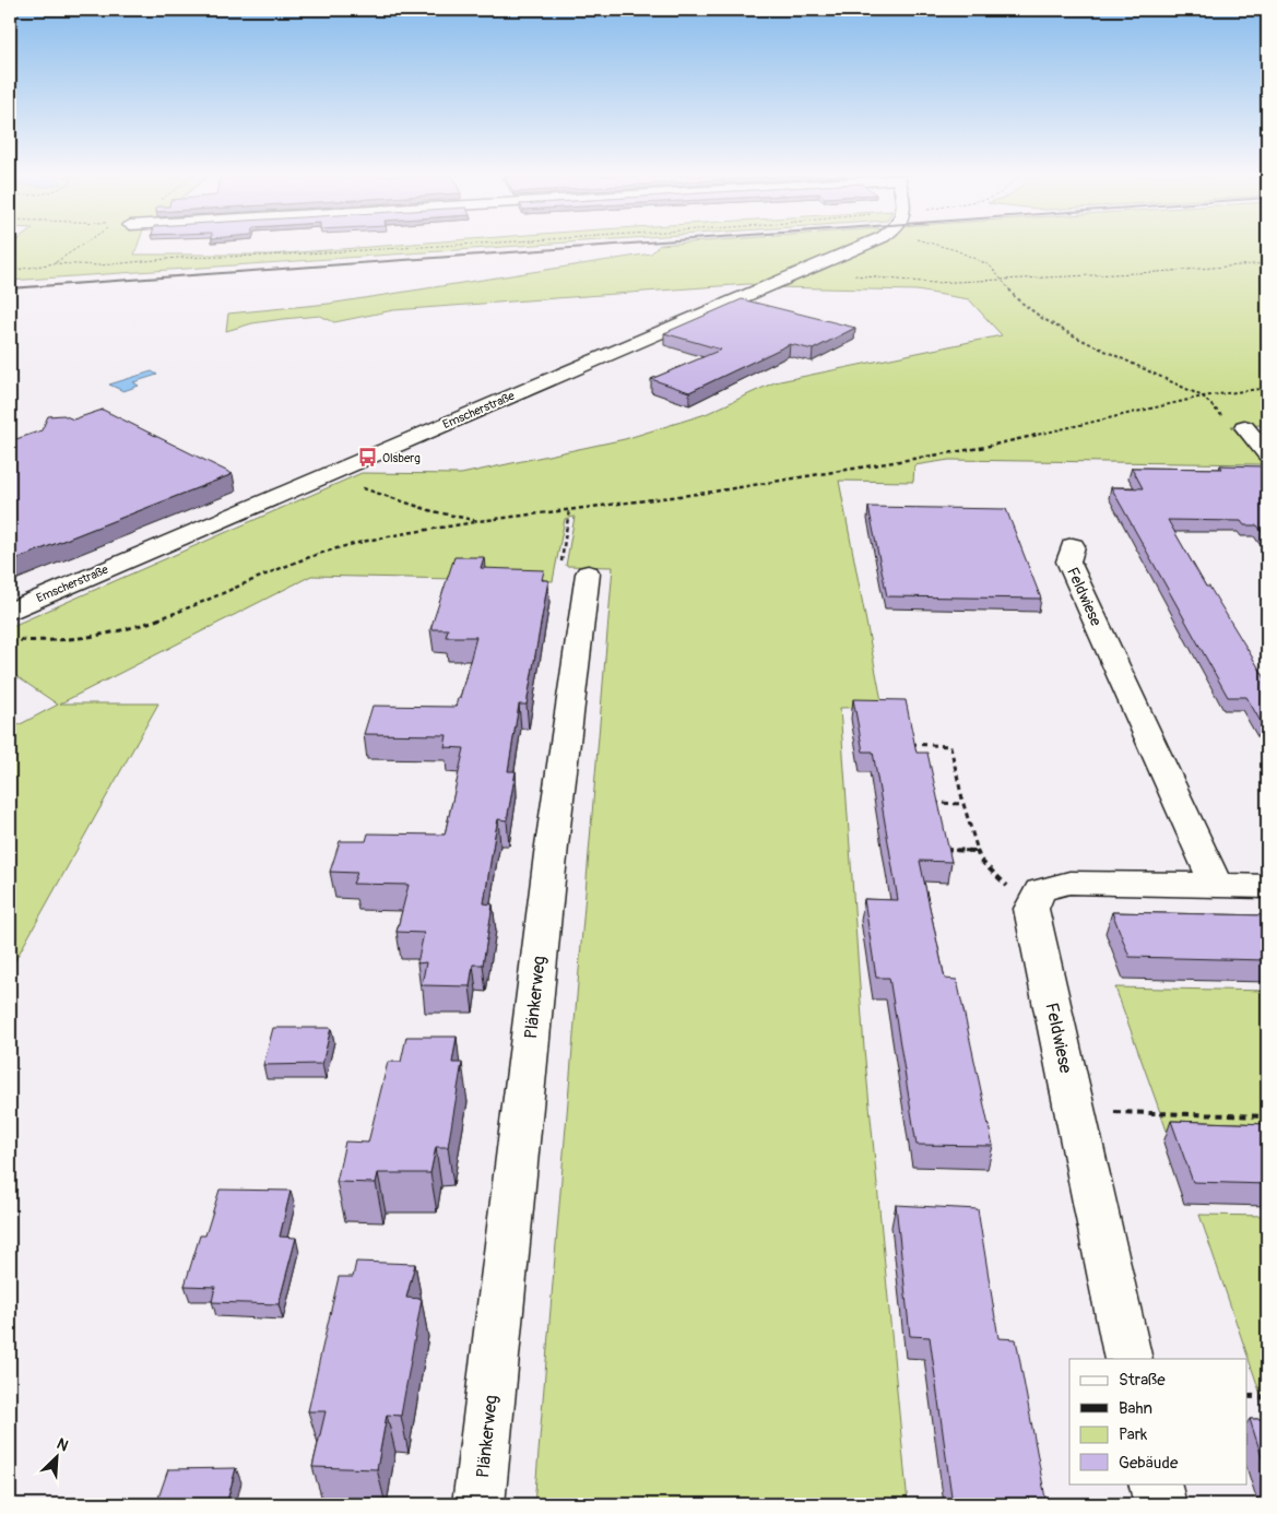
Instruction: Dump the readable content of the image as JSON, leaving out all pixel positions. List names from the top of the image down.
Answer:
{
  "streets": {
    "street": ["Emscherstraße", "Feldwiese", "Plänkerweg"]
  },
  "places": {
    "bus stop": ["Olsberg"]
  },
  "legend": [
    "Straße",
    "Bahn",
    "Park",
    "Gebäude"
  ],
  "north": "top right"
}
